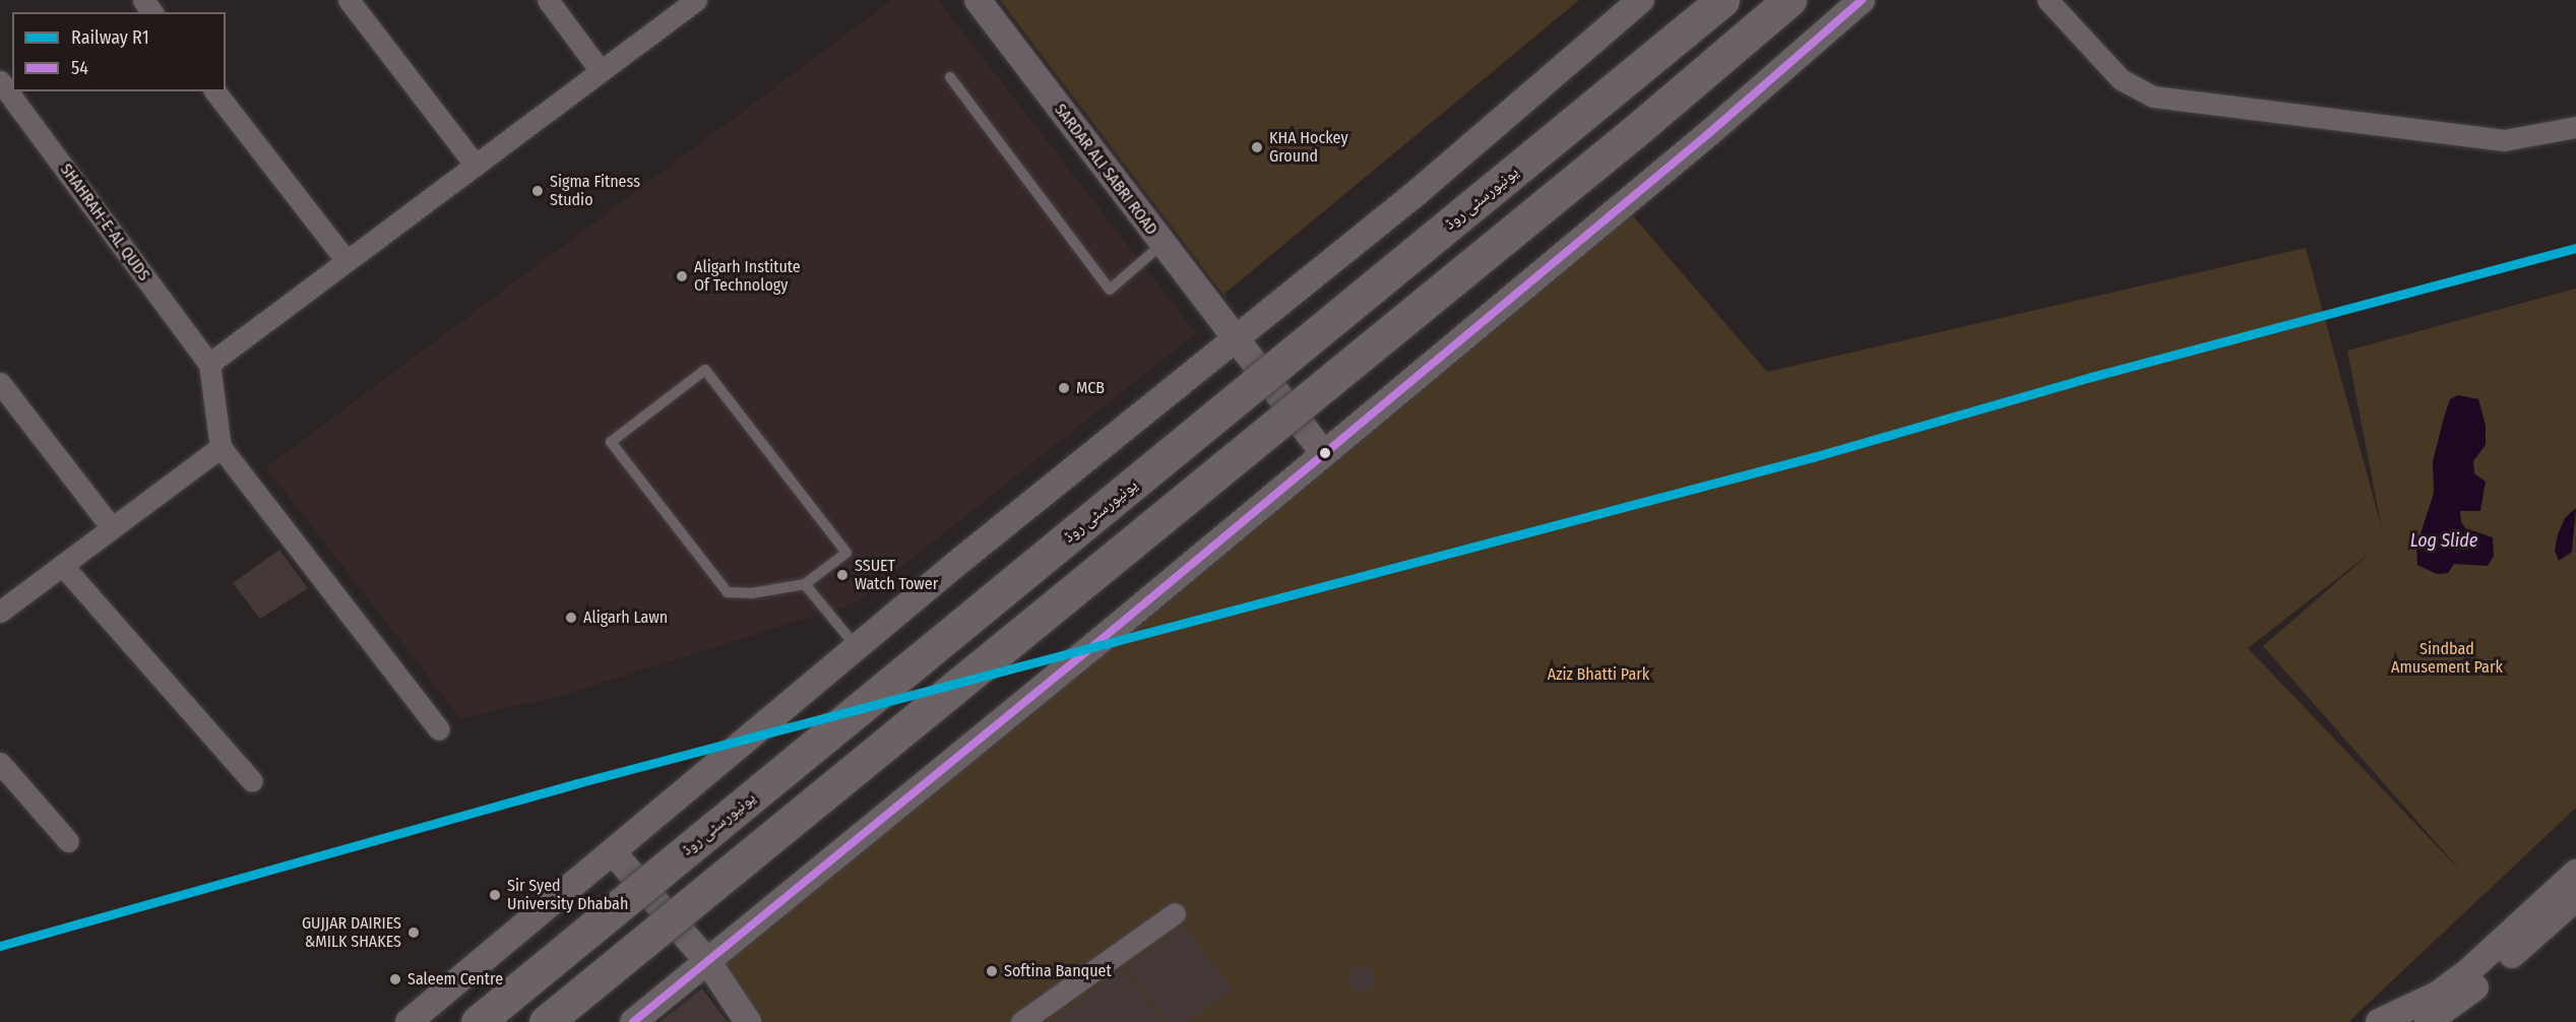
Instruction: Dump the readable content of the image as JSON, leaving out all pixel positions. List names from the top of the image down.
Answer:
{
  "streets": {
    "main road": ["یونیورسٹی روڈ"],
    "street": ["SARDAR ALI SABRI ROAD", "SHAHRAH-E-AL QUDS"]
  },
  "water": ["Log Slide"],
  "parks": ["Sindbad Amusement Park", "Aziz Bhatti Park"],
  "places": [
    "KHA Hockey Ground",
    "Sigma Fitness Studio",
    "Aligarh Institute Of Technology",
    "MCB",
    "SSUET Watch Tower",
    "Aligarh Lawn",
    "Sir Syed University Dhabah",
    "GUJJAR DAIRIES &MILK SHAKES",
    "Softina Banquet",
    "Saleem Centre"
  ],
  "lines": ["transit line 54", "rail line R1"],
  "legend": ["Railway R1", "54"]
}
